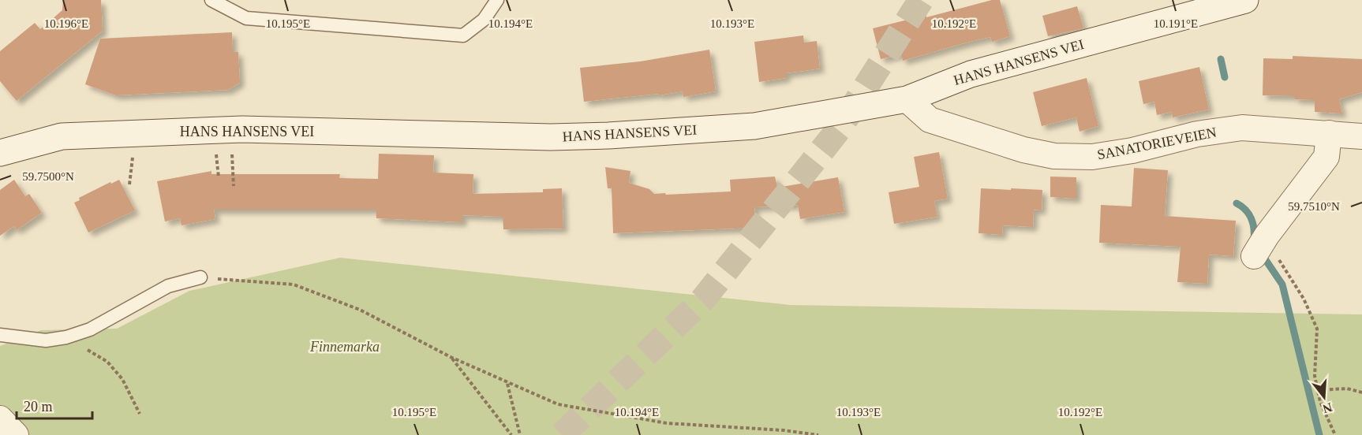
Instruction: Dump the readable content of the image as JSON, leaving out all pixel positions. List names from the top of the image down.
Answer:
{
  "streets": {
    "main road": ["HANS HANSENS VEI"],
    "street": ["SANATORIEVEIEN"]
  },
  "crossings": [
    ["HANS HANSENS VEI", "SANATORIEVEIEN"]
  ],
  "parks": ["Finnemarka"],
  "scale_bar": "20 m",
  "north": "bottom",
  "coordinates": [
    "10.196°E",
    "10.195°E",
    "10.194°E",
    "10.193°E",
    "10.192°E",
    "10.191°E",
    "59.7500°N",
    "59.7510°N"
  ]
}
